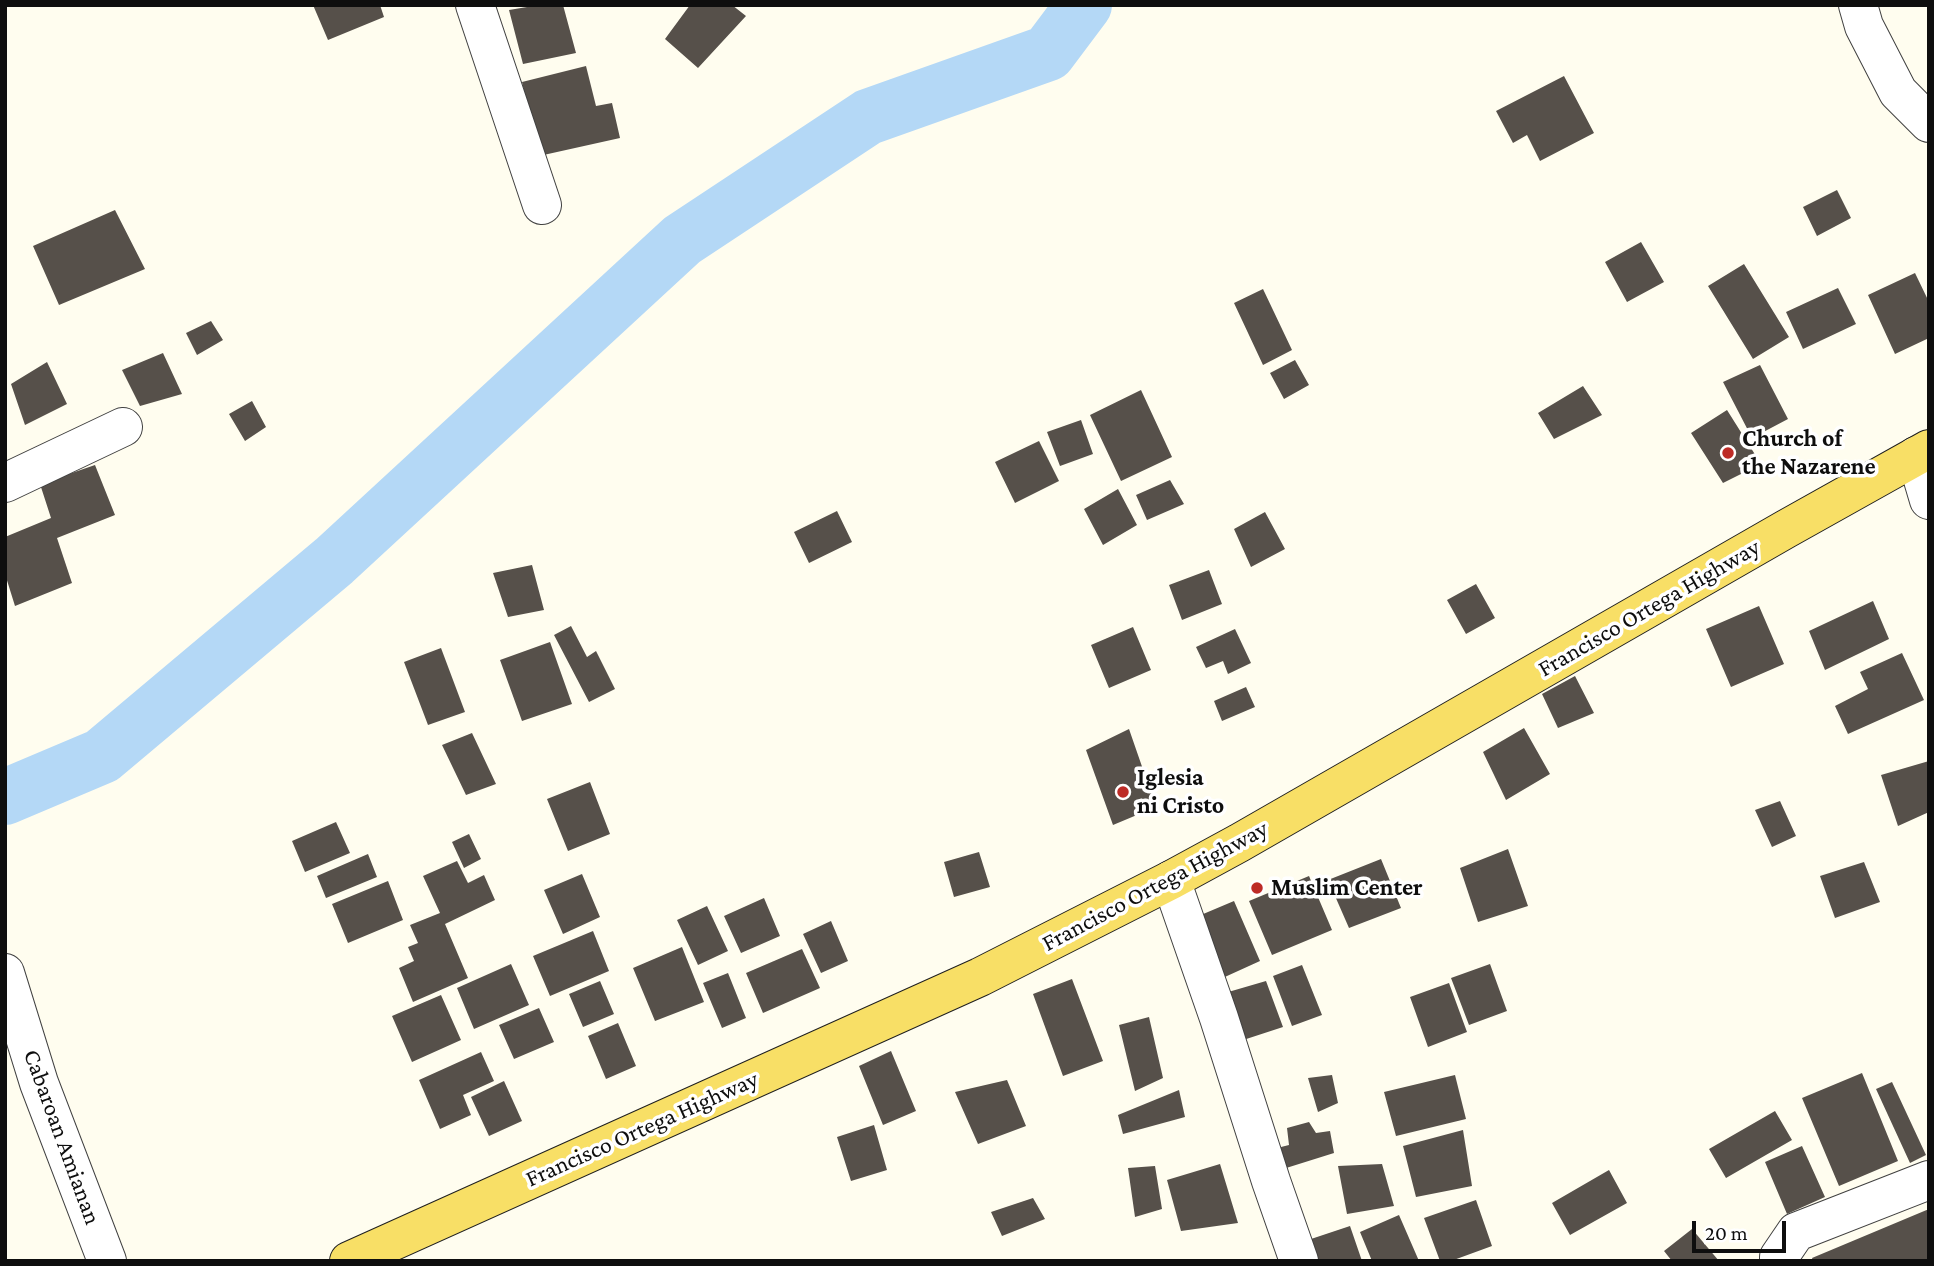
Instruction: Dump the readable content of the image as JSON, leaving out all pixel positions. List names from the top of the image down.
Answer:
{
  "streets": {
    "main road": ["Francisco Ortega Highway"],
    "street": ["Cabaroan Amianan"]
  },
  "places": ["Church of the Nazarene", "Iglesia ni Cristo", "Muslim Center"],
  "scale_bar": "20 m"
}
